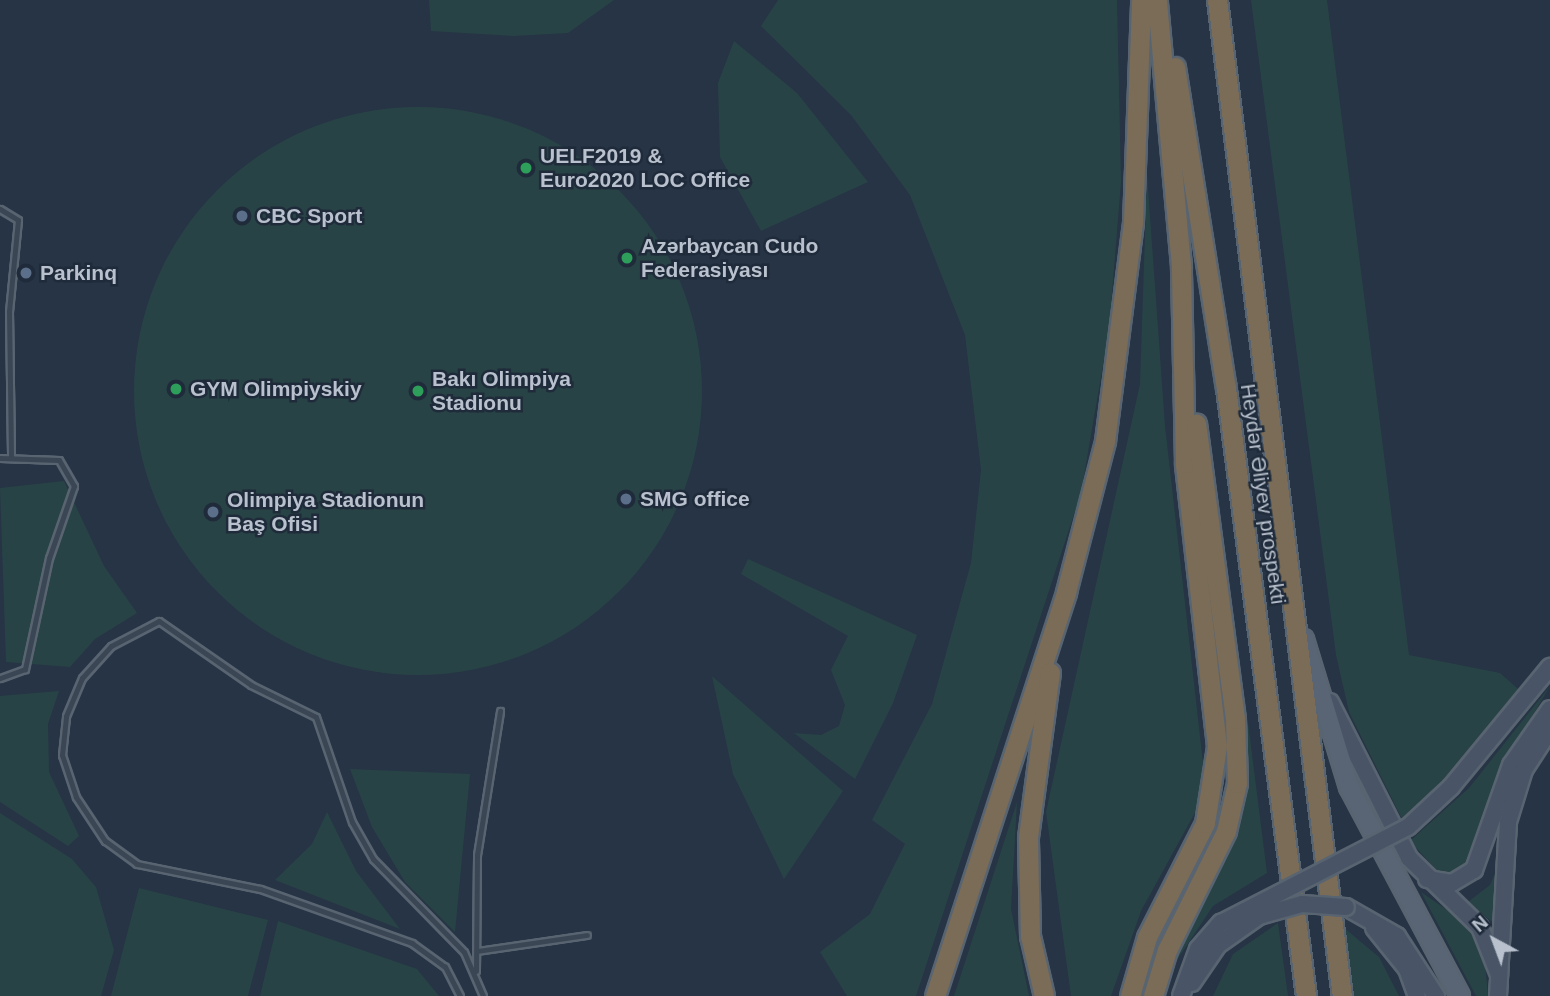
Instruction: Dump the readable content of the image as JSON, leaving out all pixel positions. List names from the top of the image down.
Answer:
{
  "streets": {
    "highway": ["Heydər Əliyev prospekti"]
  },
  "places": [
    "UELF2019 & Euro2020 LOC Office",
    "CBC Sport",
    "Azərbaycan Cudo Federasiyası",
    "Parkinq",
    "GYM Olimpiyskiy",
    "Bakı Olimpiya Stadionu",
    "SMG office",
    "Olimpiya Stadionun Baş Ofisi"
  ],
  "north": "top left"
}
